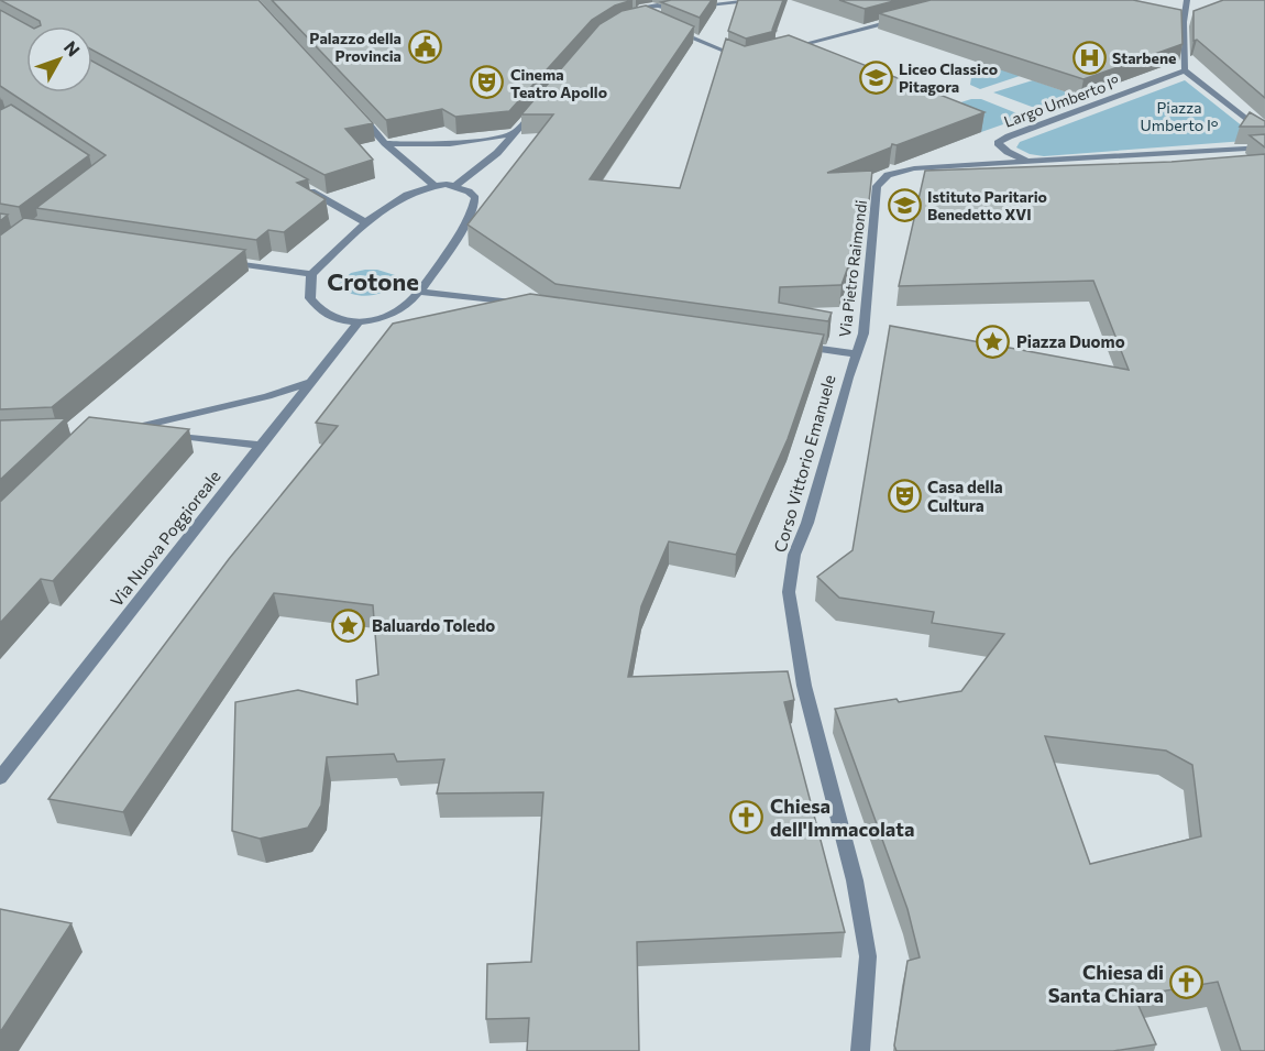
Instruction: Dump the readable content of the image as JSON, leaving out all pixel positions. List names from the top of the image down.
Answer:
{
  "streets": {
    "street": [
      "Largo Umberto I°",
      "Via Pietro Raimondi",
      "Corso Vittorio Emanuele",
      "Via Nuova Poggioreale"
    ]
  },
  "crossings": [
    ["Largo Umberto I°", "Via Pietro Raimondi"],
    ["Via Pietro Raimondi", "Corso Vittorio Emanuele"]
  ],
  "districts": ["Crotone"],
  "parks": ["Piazza Umberto I°"],
  "places": {
    "public building": ["Palazzo della Provincia"],
    "hospital": ["Starbene"],
    "school or university": ["Liceo Classico Pitagora", "Istituto Paritario Benedetto XVI"],
    "theatre": ["Cinema Teatro Apollo", "Casa della Cultura"],
    "place": ["Piazza Duomo", "Baluardo Toledo"],
    "church": ["Chiesa dell'Immacolata", "Chiesa di Santa Chiara"]
  },
  "north": "top right"
}
